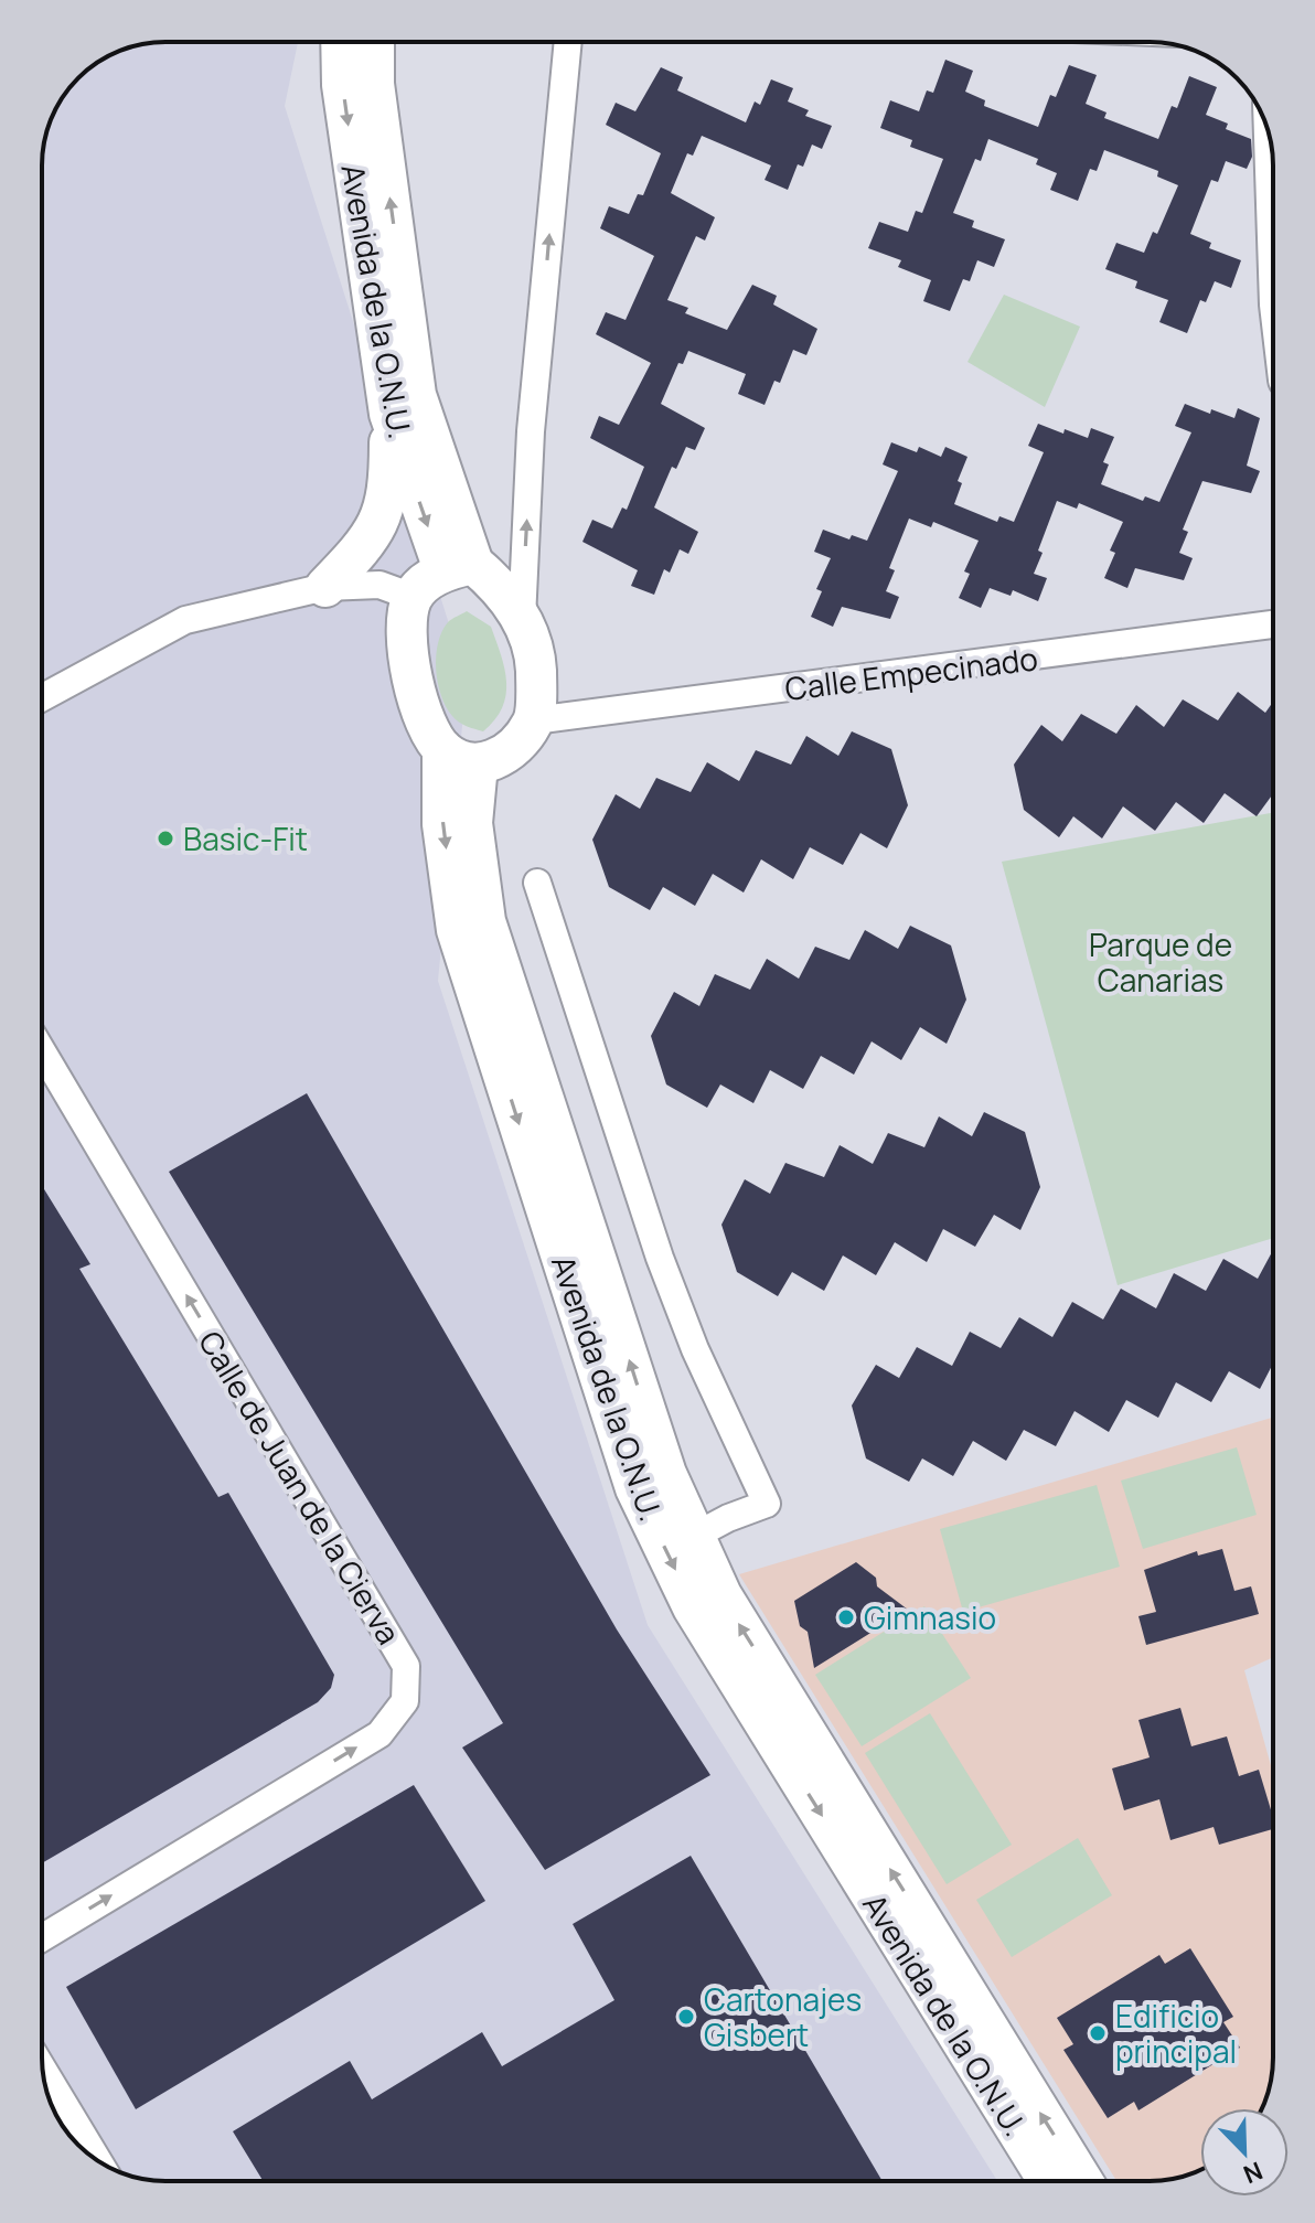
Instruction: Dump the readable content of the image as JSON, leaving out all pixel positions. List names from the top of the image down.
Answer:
{
  "streets": {
    "street": ["Avenida de la O.N.U.", "Calle Empecinado", "Calle de Juan de la Cierva"]
  },
  "crossings": [
    ["Avenida de la O.N.U.", "Calle Empecinado"]
  ],
  "parks": ["Parque de Canarias"],
  "places": [
    "Basic-Fit",
    "Gimnasio",
    "Cartonajes Gisbert",
    "Edificio principal"
  ],
  "north": "bottom right"
}
